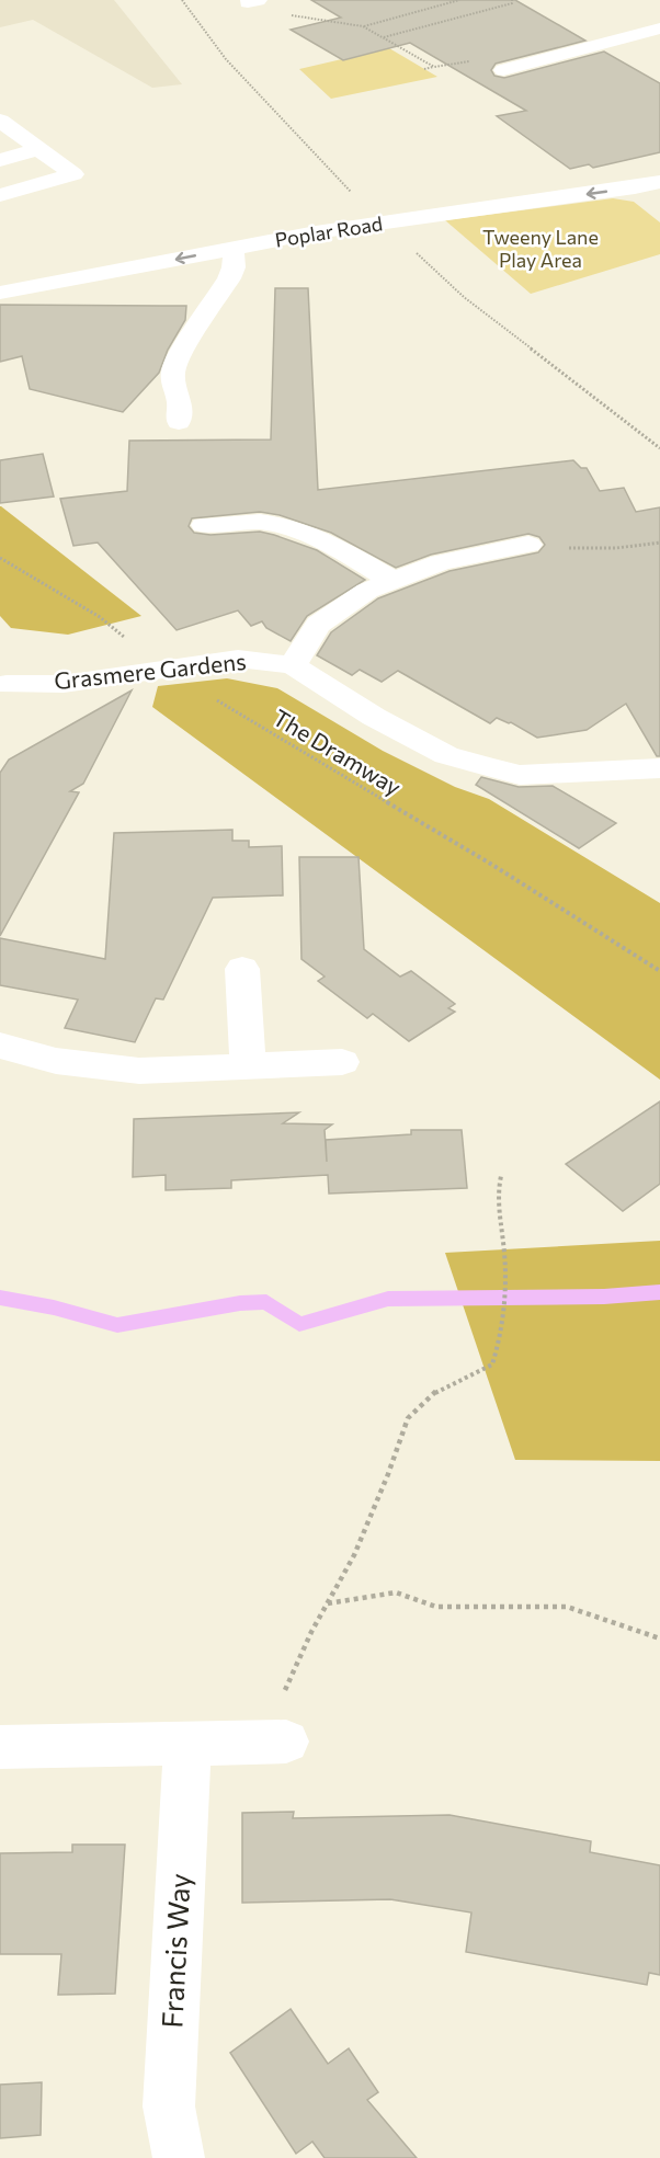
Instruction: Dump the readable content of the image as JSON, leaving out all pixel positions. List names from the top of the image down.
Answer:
{
  "streets": {
    "street": ["Poplar Road", "Grasmere Gardens", "Francis Way"],
    "path": ["The Dramway"]
  },
  "crossings": [
    ["Grasmere Gardens", "The Dramway"]
  ],
  "one_way": ["Poplar Road"],
  "parks": ["Tweeny Lane Play Area"]
}
